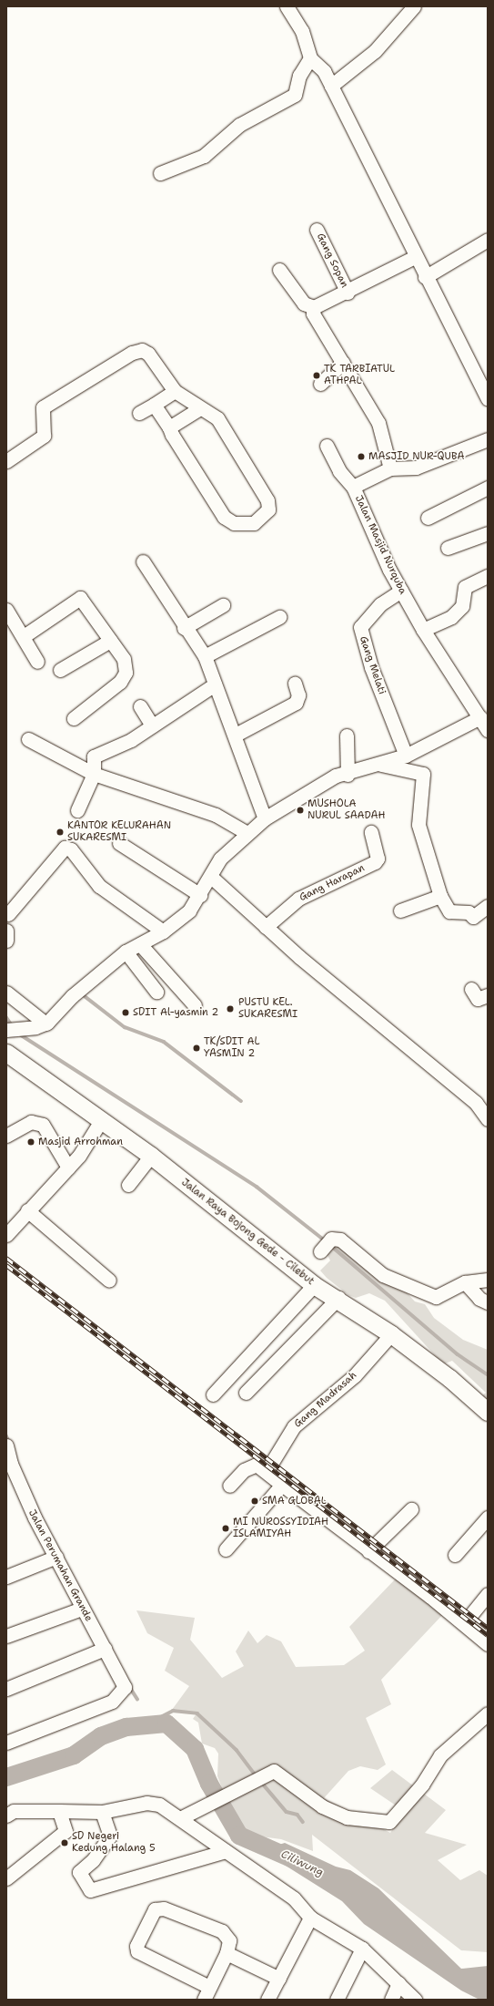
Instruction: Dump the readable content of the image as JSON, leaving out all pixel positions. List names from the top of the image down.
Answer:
{
  "streets": {
    "main road": ["Jalan Raya Bojong Gede - Cilebut"],
    "street": [
      "Gang Sopan",
      "Jalan Masjid Nurquba",
      "Gang Melati",
      "Gang Harapan",
      "Gang Madrasah",
      "Jalan Perumahan Grande"
    ]
  },
  "crossings": [
    ["Jalan Masjid Nurquba", "Gang Melati"],
    ["Jalan Raya Bojong Gede - Cilebut", "Gang Madrasah"]
  ],
  "water": ["Ciliwung"],
  "places": [
    "TK TARBIATUL ATHPAL",
    "MASJID NUR-QUBA",
    "MUSHOLA NURUL SAADAH",
    "KANTOR KELURAHAN SUKARESMI",
    "PUSTU KEL. SUKARESMI",
    "SDIT Al-yasmin 2",
    "TK/SDIT AL YASMIN 2",
    "Masjid Arrohman",
    "SMA GLOBAL",
    "MI NUROSSYIDIAH ISLAMIYAH",
    "SD Negeri Kedung Halang 5"
  ]
}
